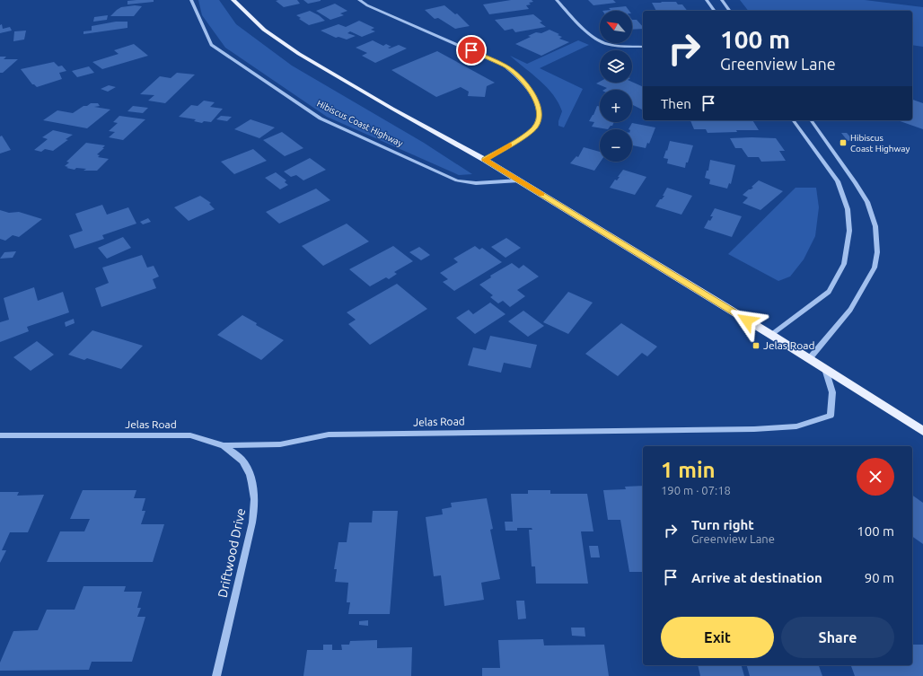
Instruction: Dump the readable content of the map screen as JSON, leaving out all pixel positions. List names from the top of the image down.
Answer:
{
  "streets": {
    "street": ["Hibiscus Coast Highway", "Jelas Road", "Driftwood Drive"]
  },
  "crossings": [
    ["Jelas Road", "Driftwood Drive"]
  ],
  "places": {
    "transit": ["Hibiscus Coast Highway", "Jelas Road"]
  },
  "north": "top left",
  "page": {
    "map_buttons": ["+", "−"],
    "turn": ["100 m", "Greenview Lane"],
    "then": "Then",
    "heading": ["1 min", "190 m · 07:18"],
    "list": [
      {
        "name": "Turn right",
        "note": "Greenview Lane",
        "value": "100 m"
      },
      {
        "name": "Arrive at destination",
        "value": "90 m"
      }
    ],
    "buttons": ["Exit", "Share"]
  }
}
